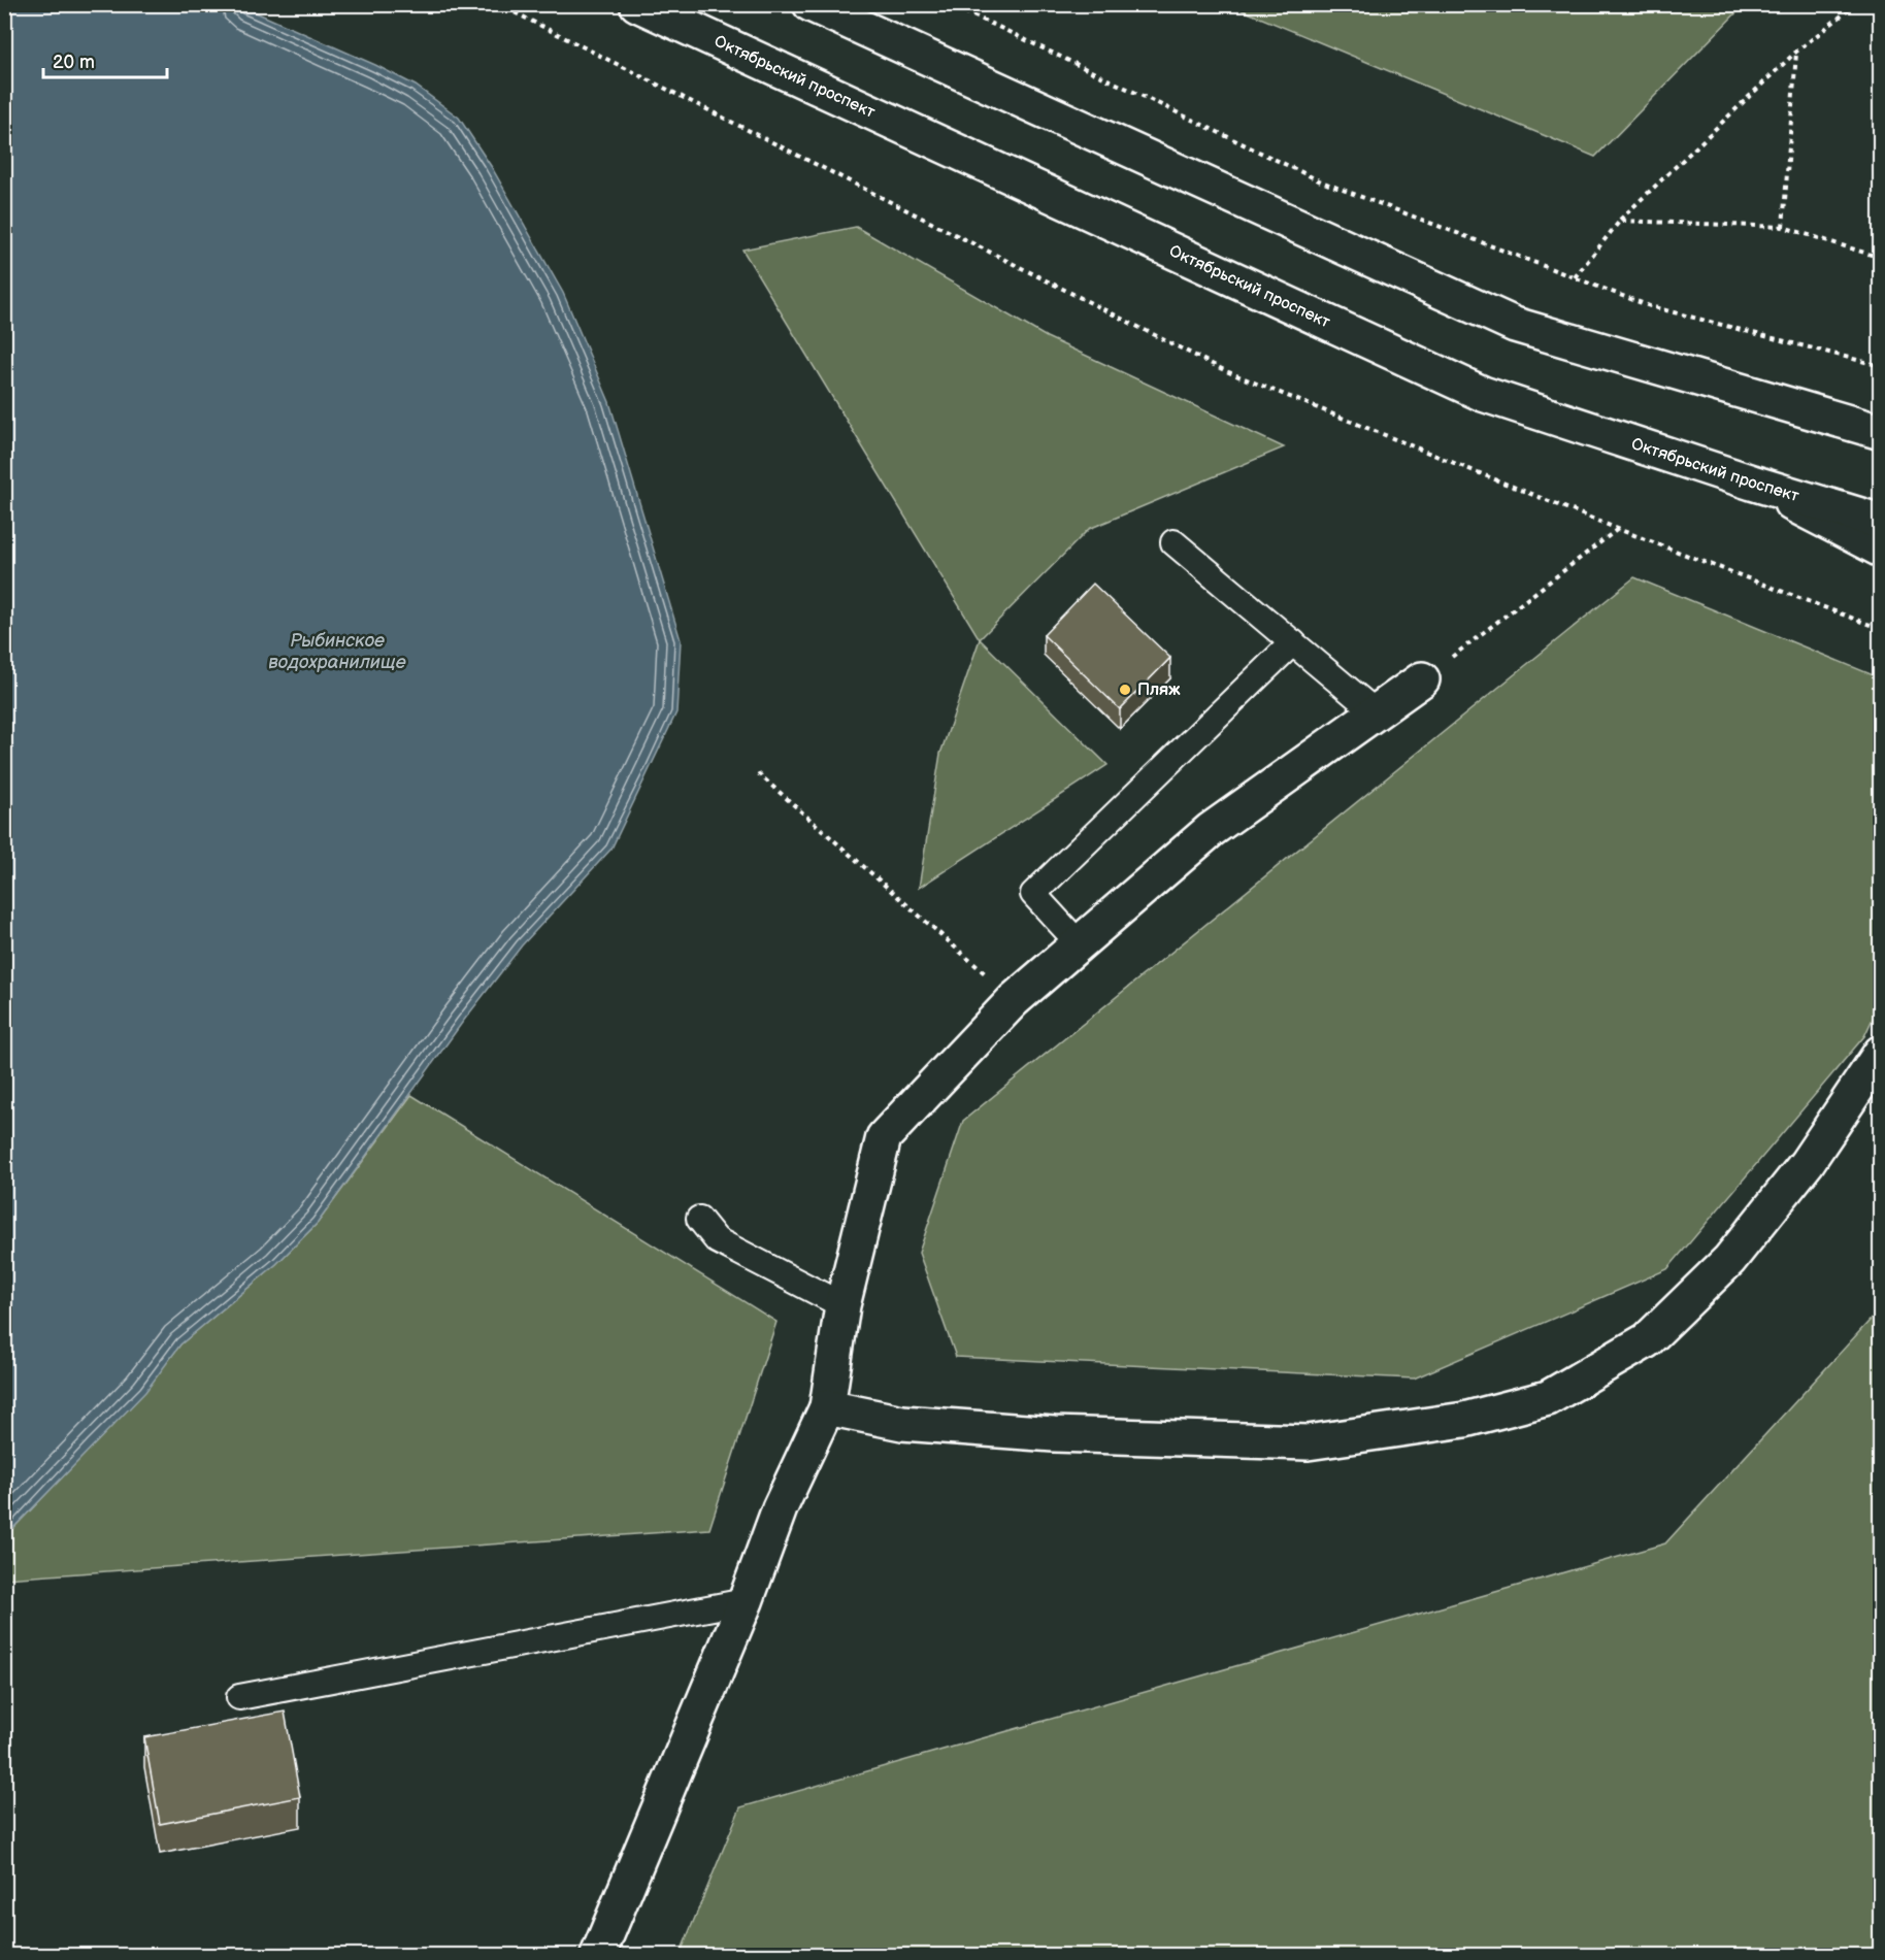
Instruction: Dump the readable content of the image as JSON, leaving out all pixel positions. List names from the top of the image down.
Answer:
{
  "streets": {
    "street": ["Октябрьский проспект"]
  },
  "water": ["Рыбинское водохранилище"],
  "places": ["Пляж"],
  "scale_bar": "20 m"
}
